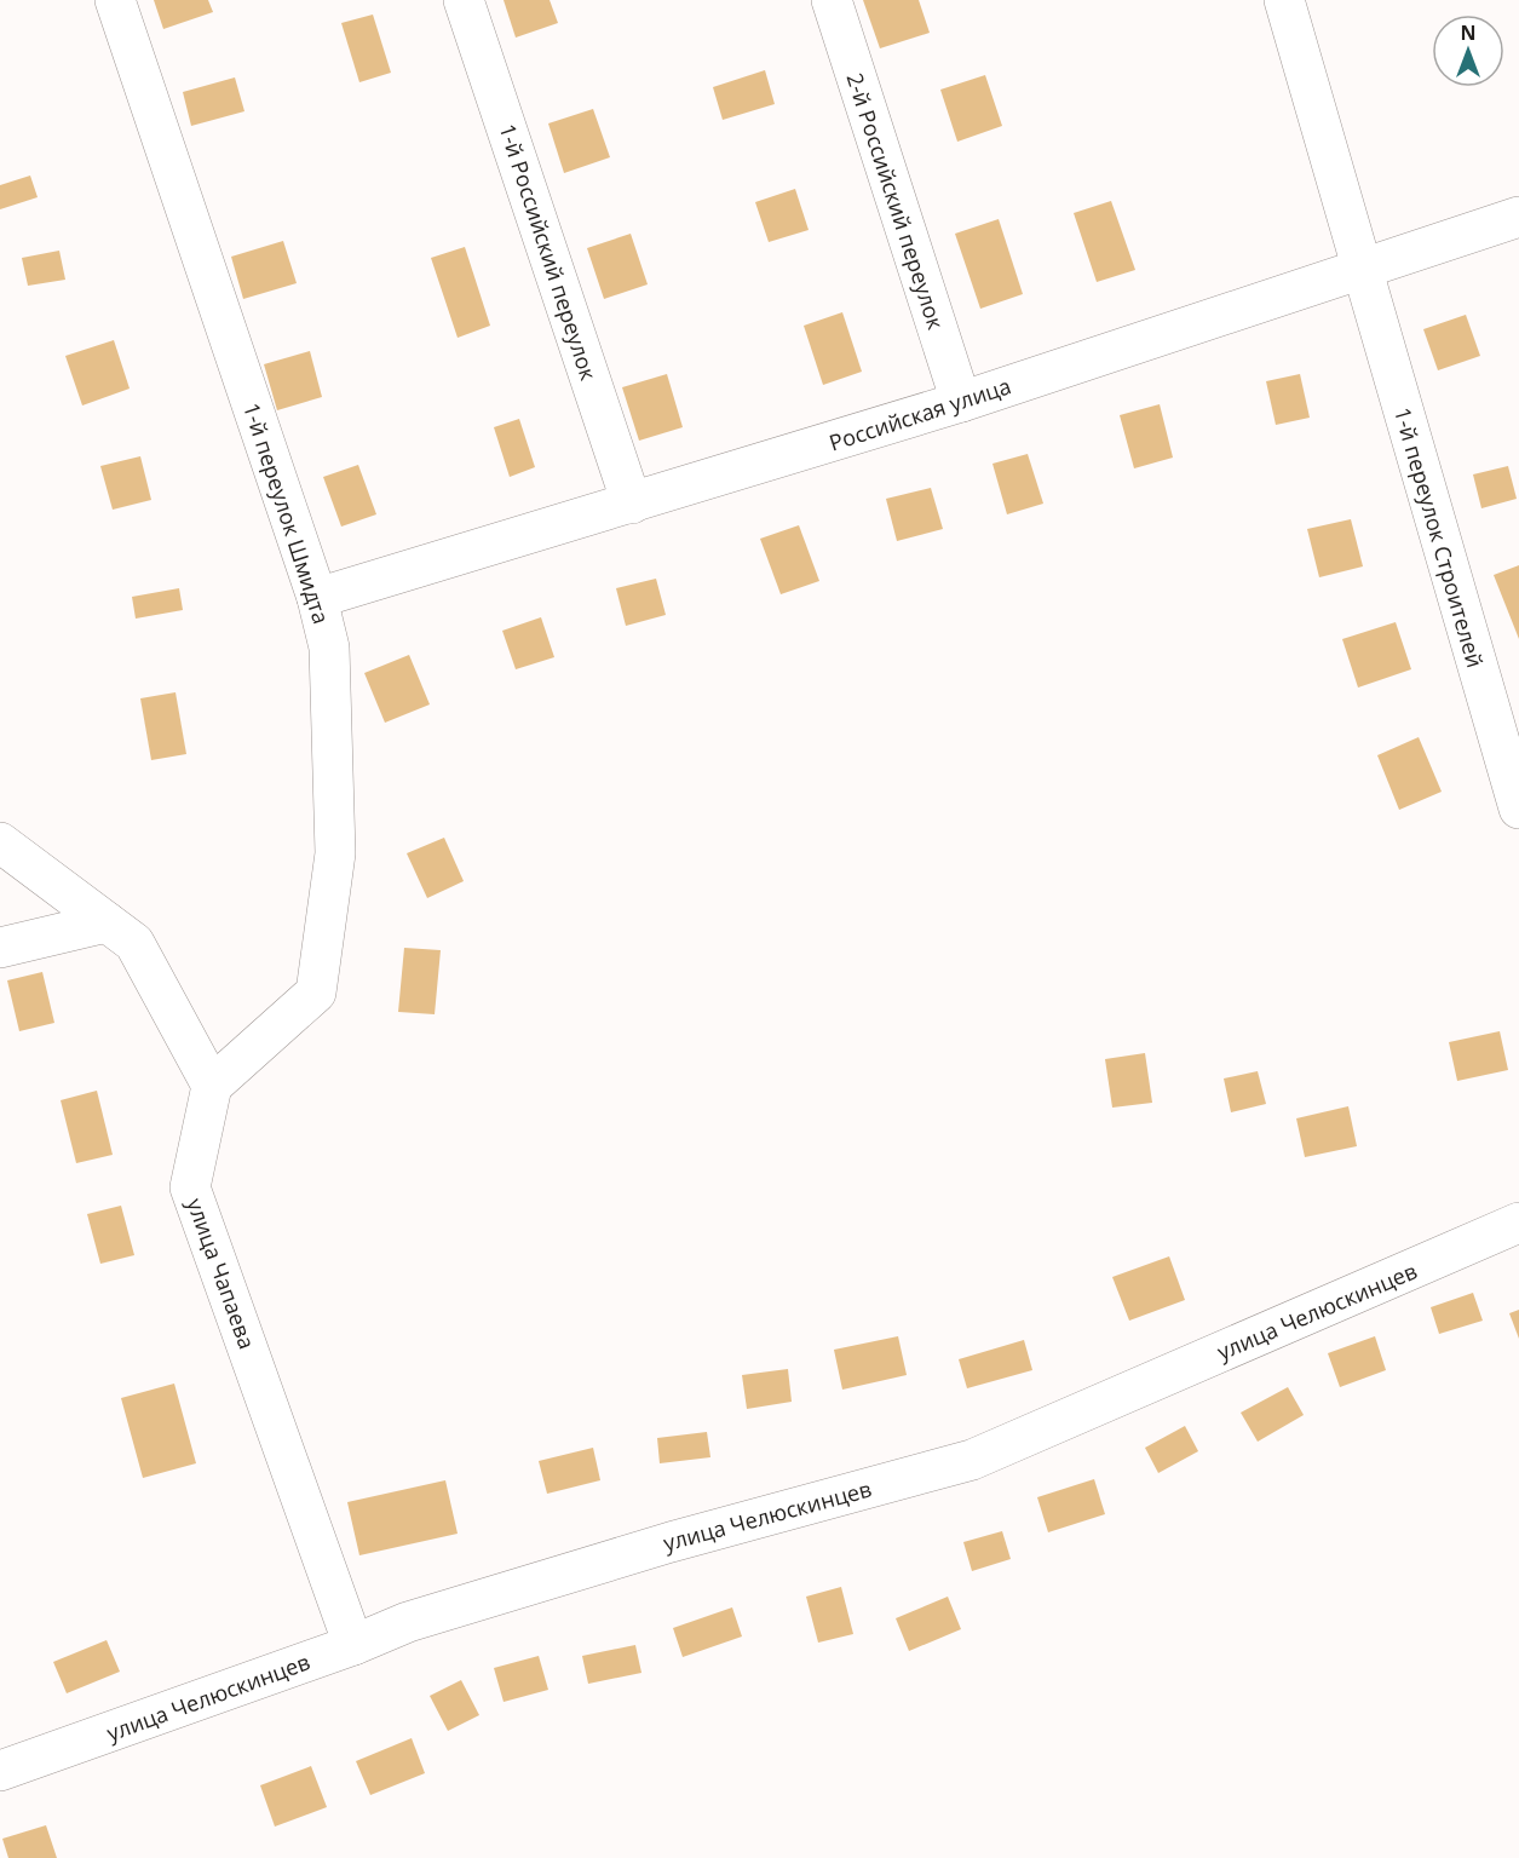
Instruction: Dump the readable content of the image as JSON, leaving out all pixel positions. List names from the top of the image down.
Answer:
{
  "streets": {
    "street": [
      "2-й Российский переулок",
      "1-й Российский переулок",
      "Российская улица",
      "1-й переулок Шмидта",
      "1-й переулок Строителей",
      "улица Чапаева",
      "улица Челюскинцев"
    ]
  },
  "crossings": [
    ["2-й Российский переулок", "Российская улица"],
    ["1-й Российский переулок", "Российская улица"],
    ["Российская улица", "1-й переулок Шмидта"],
    ["Российская улица", "1-й переулок Строителей"],
    ["1-й переулок Шмидта", "улица Чапаева"],
    ["улица Чапаева", "улица Челюскинцев"]
  ],
  "north": "top"
}
